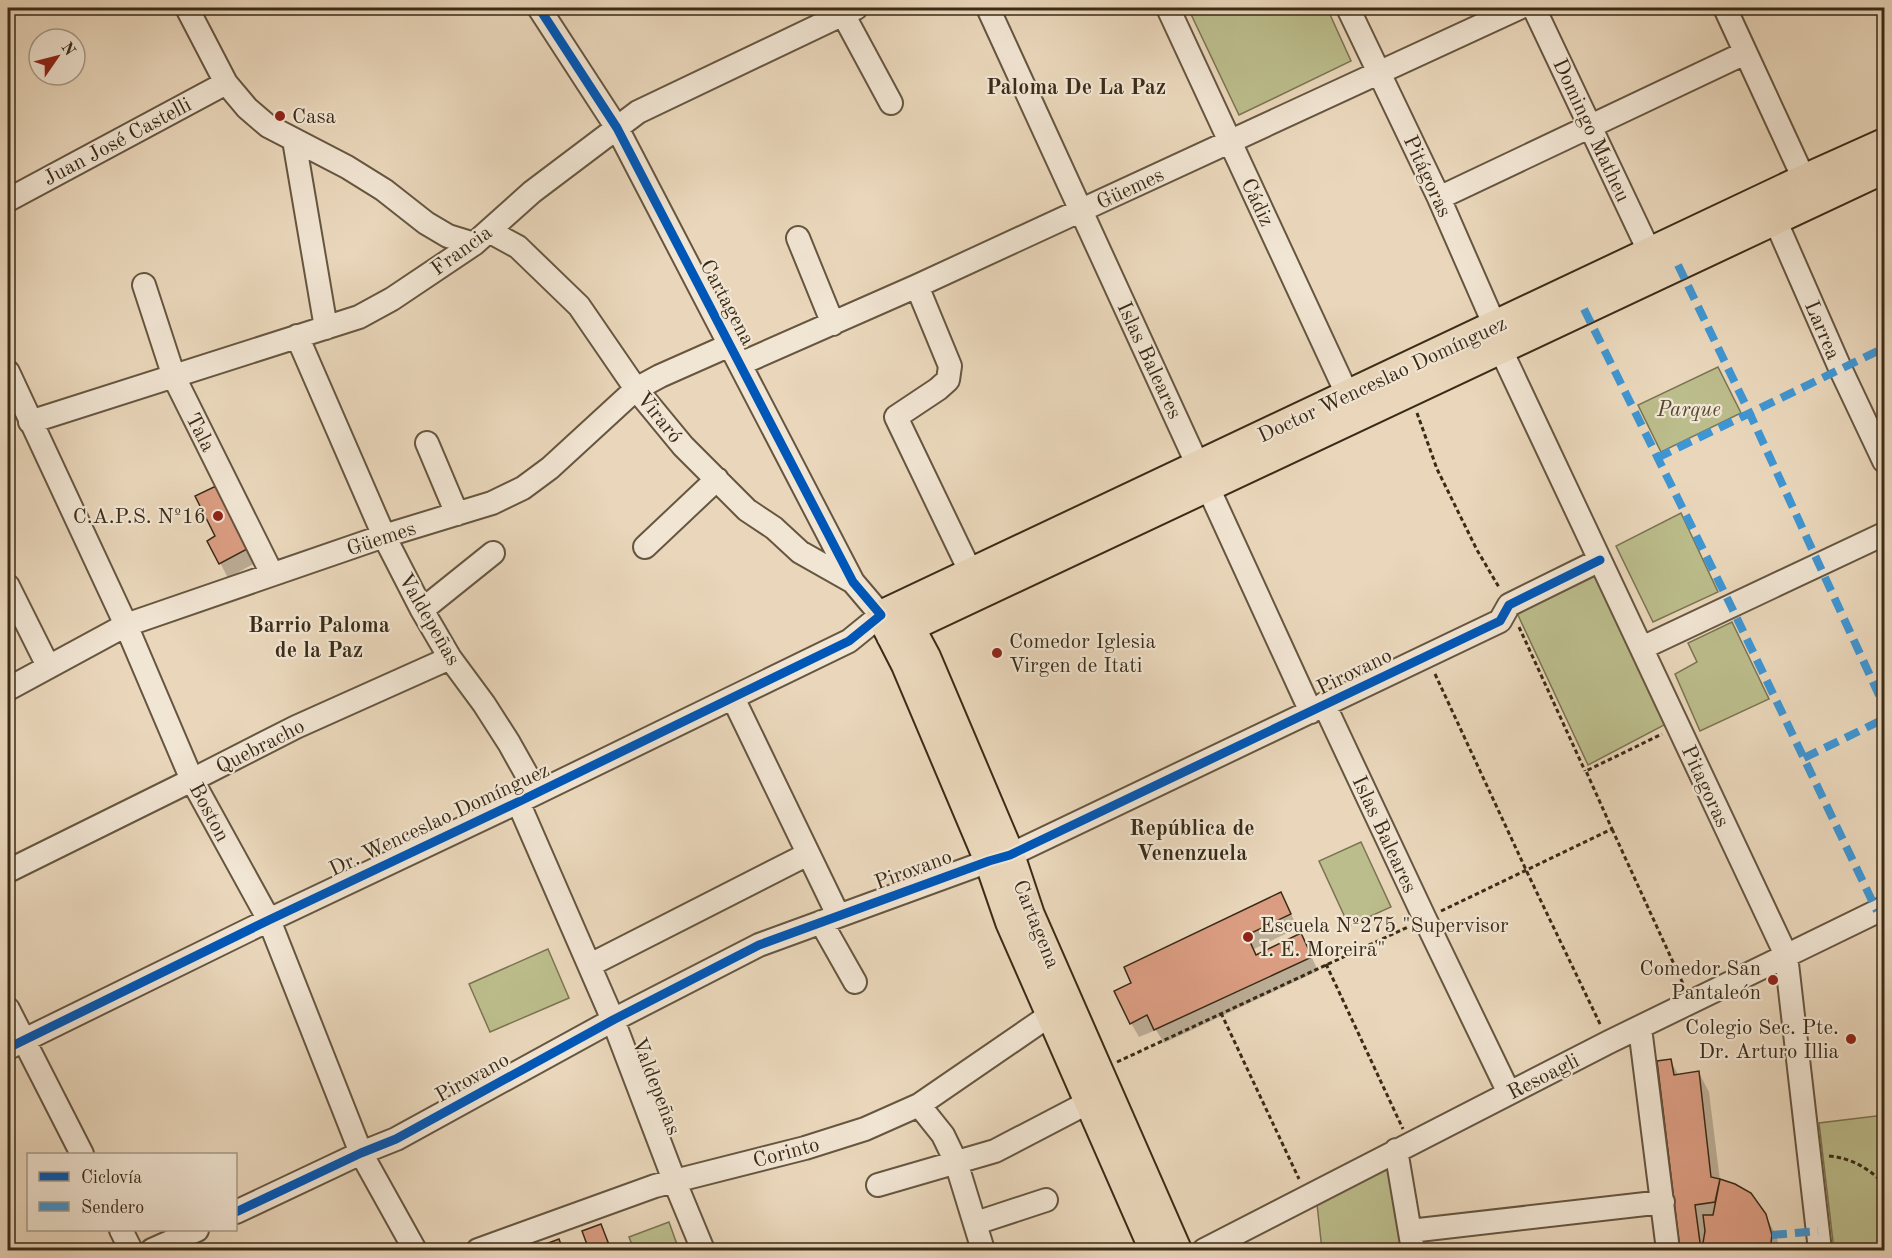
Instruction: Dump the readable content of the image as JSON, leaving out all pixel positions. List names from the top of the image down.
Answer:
{
  "streets": {
    "main road": ["Cartagena", "Doctor Wenceslao Domínguez"],
    "street": [
      "Domingo Matheu",
      "Juan José Castelli",
      "Pitágoras",
      "Güemes",
      "Cádiz",
      "Francia",
      "Larrea",
      "Islas Baleares",
      "Viraró",
      "Tala",
      "Valdepeñas",
      "Pirovano",
      "Quebracho",
      "Pitagoras",
      "Boston",
      "Dr. Wenceslao Domínguez",
      "Resoagli",
      "Corinto"
    ]
  },
  "crossings": [
    ["Domingo Matheu", "Doctor Wenceslao Domínguez"],
    ["Pitágoras", "Güemes"],
    ["Pitágoras", "Doctor Wenceslao Domínguez"],
    ["Pitágoras", "Pitagoras"],
    ["Güemes", "Cádiz"],
    ["Güemes", "Cartagena"],
    ["Güemes", "Islas Baleares"],
    ["Güemes", "Viraró"],
    ["Güemes", "Tala"],
    ["Güemes", "Valdepeñas"],
    ["Güemes", "Boston"],
    ["Cádiz", "Doctor Wenceslao Domínguez"],
    ["Francia", "Cartagena"],
    ["Francia", "Viraró"],
    ["Francia", "Tala"],
    ["Francia", "Valdepeñas"],
    ["Francia", "Boston"],
    ["Cartagena", "Doctor Wenceslao Domínguez"],
    ["Cartagena", "Viraró"],
    ["Cartagena", "Pirovano"],
    ["Cartagena", "Dr. Wenceslao Domínguez"],
    ["Cartagena", "Corinto"],
    ["Larrea", "Doctor Wenceslao Domínguez"],
    ["Islas Baleares", "Doctor Wenceslao Domínguez"],
    ["Islas Baleares", "Pirovano"],
    ["Islas Baleares", "Resoagli"],
    ["Doctor Wenceslao Domínguez", "Pitagoras"],
    ["Doctor Wenceslao Domínguez", "Dr. Wenceslao Domínguez"],
    ["Valdepeñas", "Pirovano"],
    ["Valdepeñas", "Quebracho"],
    ["Valdepeñas", "Dr. Wenceslao Domínguez"],
    ["Valdepeñas", "Corinto"],
    ["Pirovano", "Pitagoras"],
    ["Pirovano", "Boston"],
    ["Quebracho", "Boston"],
    ["Pitagoras", "Resoagli"],
    ["Boston", "Dr. Wenceslao Domínguez"]
  ],
  "districts": ["Paloma De La Paz", "Barrio Paloma de la Paz", "República de Venenzuela"],
  "parks": ["Parque"],
  "places": [
    "Casa",
    "C.A.P.S. Nº16",
    "Comedor Iglesia Virgen de Itati",
    "Escuela Nº275 \"Supervisor I. E. Moreira\"",
    "Comedor San Pantaleón",
    "Colegio Sec. Pte. Dr. Arturo Illia"
  ],
  "legend": ["Ciclovía", "Sendero"],
  "north": "top right"
}
